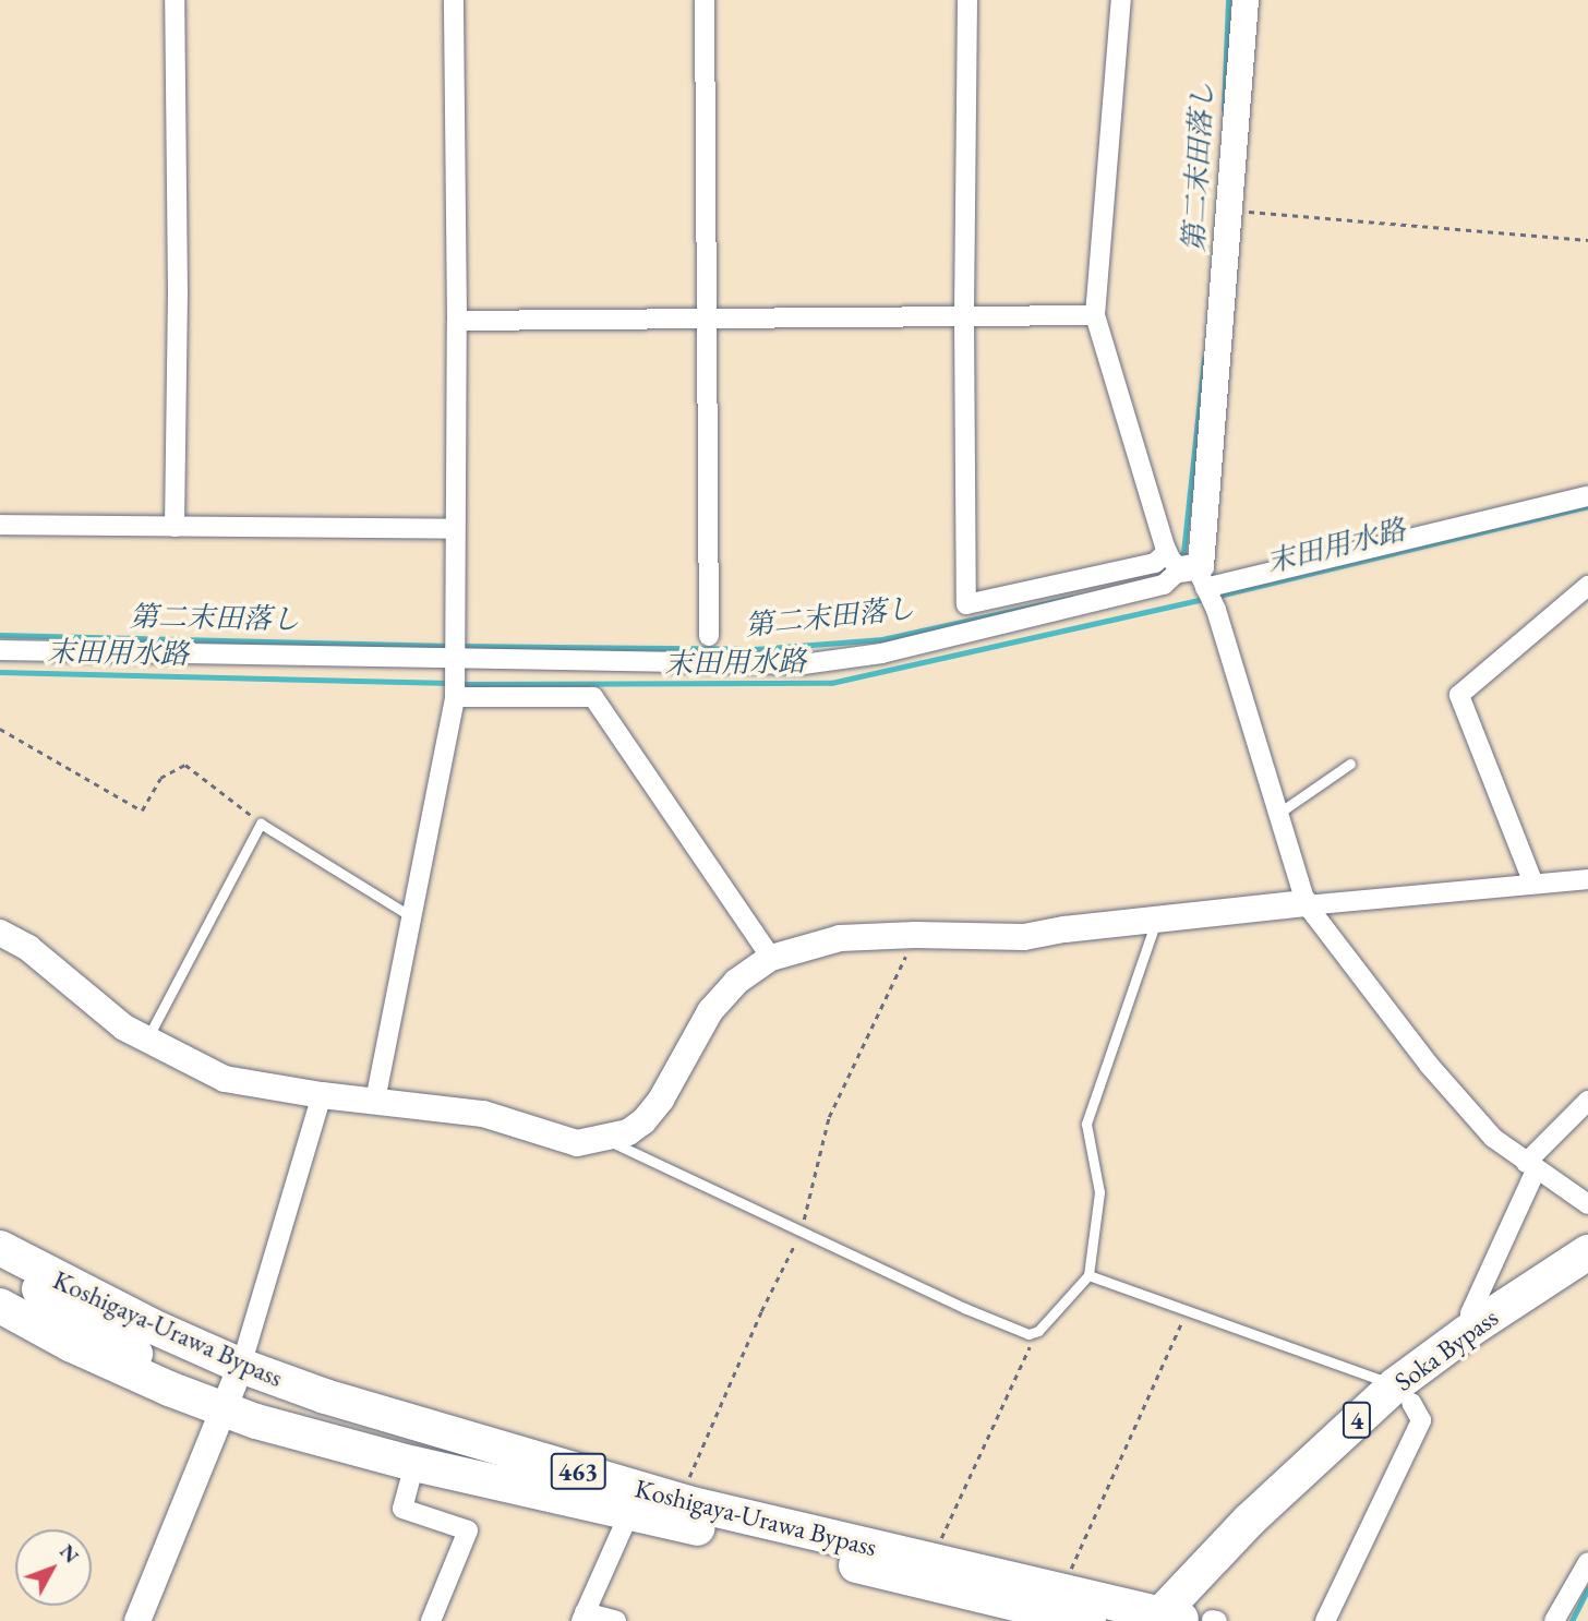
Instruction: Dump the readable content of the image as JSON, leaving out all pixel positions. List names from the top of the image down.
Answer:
{
  "streets": {
    "highway": [
      "Koshigaya-Urawa Bypass",
      "Soka Bypass",
      "4",
      "463"
    ]
  },
  "crossings": [
    ["Koshigaya-Urawa Bypass", "Soka Bypass"]
  ],
  "water": ["第二末田落し", "末田用水路"],
  "north": "top right"
}
